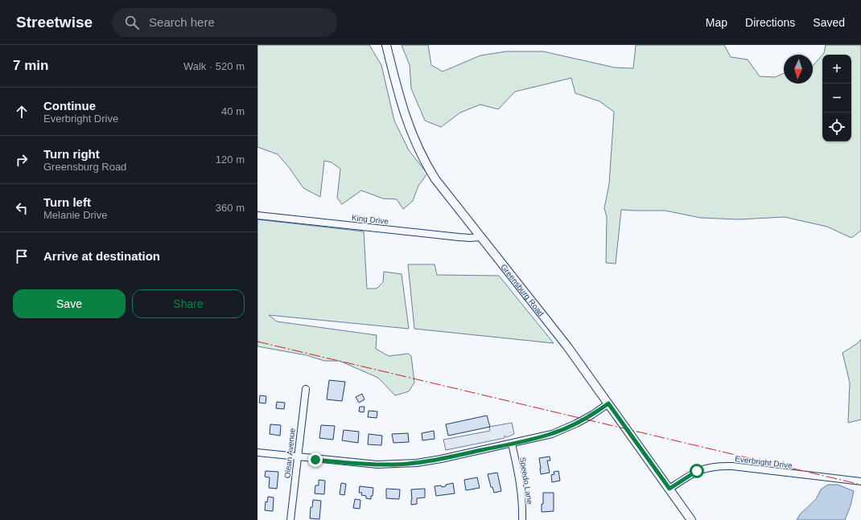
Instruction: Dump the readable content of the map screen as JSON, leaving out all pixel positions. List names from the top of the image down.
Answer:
{
  "streets": {
    "main road": ["Greensburg Road"],
    "street": [
      "King Drive",
      "Olean Avenue",
      "Everbright Drive",
      "Speedo Lane"
    ]
  },
  "crossings": [
    ["King Drive", "Greensburg Road"],
    ["Greensburg Road", "Everbright Drive"]
  ],
  "north": "bottom",
  "page": {
    "header": "Streetwise",
    "search": "Search here",
    "nav": ["Map", "Directions", "Saved"],
    "heading": ["7 min", "Walk · 520 m"],
    "map_buttons": ["+", "−"],
    "list": [
      ["Continue", "Everbright Drive", "40 m"],
      ["Turn right", "Greensburg Road", "120 m"],
      ["Turn left", "Melanie Drive", "360 m"],
      "Arrive at destination"
    ],
    "buttons": ["Save", "Share"]
  }
}
